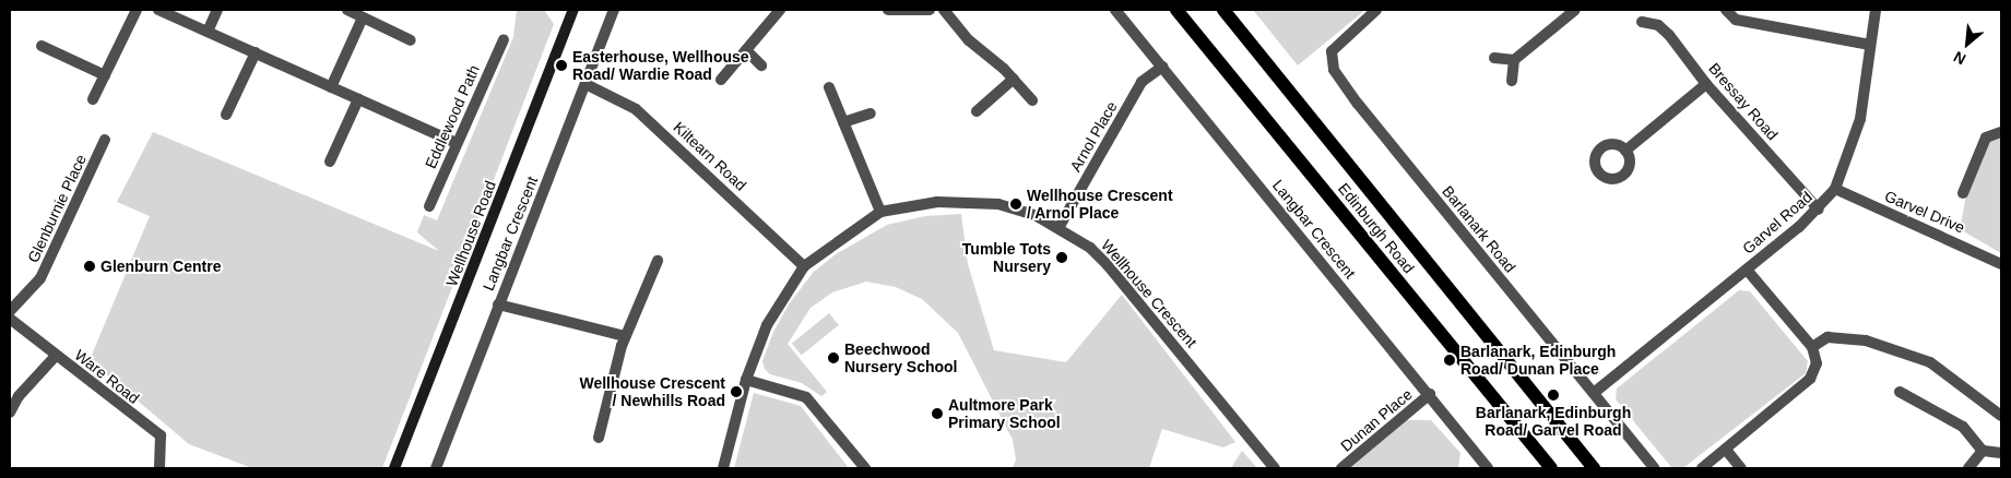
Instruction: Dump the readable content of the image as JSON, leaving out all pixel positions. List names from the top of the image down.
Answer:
{
  "streets": {
    "main road": ["Edinburgh Road"],
    "street": [
      "Bressay Road",
      "Eddlewood Path",
      "Arnol Place",
      "Kiltearn Road",
      "Glenburnie Place",
      "Garvel Drive",
      "Garvel Road",
      "Langbar Crescent",
      "Barlanark Road",
      "Wellhouse Road",
      "Wellhouse Crescent",
      "Ware Road",
      "Dunan Place"
    ]
  },
  "crossings": [
    ["Bressay Road", "Garvel Road"],
    ["Arnol Place", "Langbar Crescent"],
    ["Arnol Place", "Wellhouse Crescent"],
    ["Kiltearn Road", "Langbar Crescent"],
    ["Kiltearn Road", "Wellhouse Crescent"],
    ["Garvel Drive", "Garvel Road"],
    ["Garvel Road", "Barlanark Road"],
    ["Langbar Crescent", "Dunan Place"]
  ],
  "places": [
    "Easterhouse, Wellhouse Road/ Wardie Road",
    "Wellhouse Crescent / Arnol Place",
    "Tumble Tots Nursery",
    "Glenburn Centre",
    "Beechwood Nursery School",
    "Barlanark, Edinburgh Road/ Dunan Place",
    "Wellhouse Crescent / Newhills Road",
    "Barlanark, Edinburgh Road/ Garvel Road",
    "Aultmore Park Primary School"
  ],
  "north": "bottom left"
}
